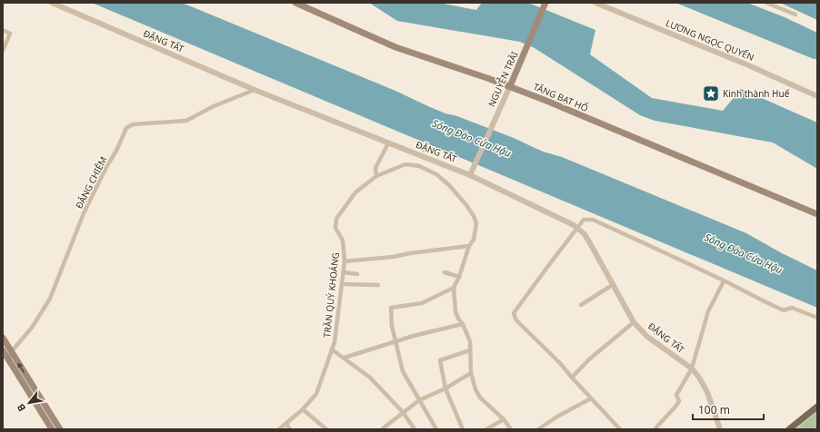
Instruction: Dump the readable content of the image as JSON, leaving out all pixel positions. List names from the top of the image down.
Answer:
{
  "streets": {
    "main road": ["NGUYỄN TRÃI", "TĂNG BẠT HỔ"],
    "street": [
      "LƯƠNG NGỌC QUYẾN",
      "ĐẶNG TẤT",
      "ĐẶNG CHIÊM",
      "TRẦN QUÝ KHOÁNG"
    ]
  },
  "crossings": [
    ["ĐẶNG TẤT", "NGUYỄN TRÃI"],
    ["ĐẶNG TẤT", "ĐẶNG CHIÊM"],
    ["NGUYỄN TRÃI", "TĂNG BẠT HỔ"]
  ],
  "water": ["Sông Đào Cửa Hậu"],
  "places": {
    "place": ["Kinh thành Huế"]
  },
  "scale_bar": "100 m",
  "north": "bottom left"
}
